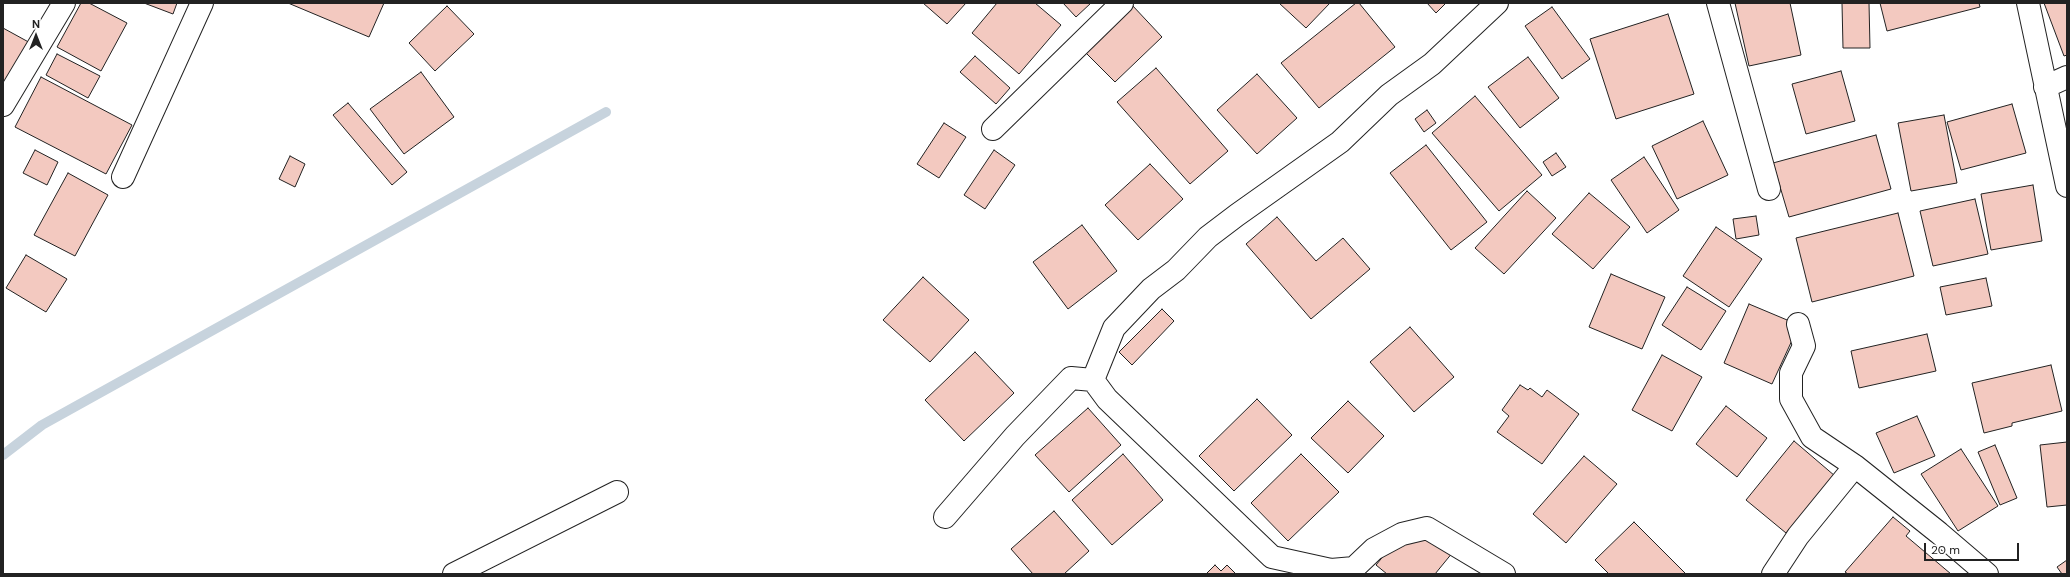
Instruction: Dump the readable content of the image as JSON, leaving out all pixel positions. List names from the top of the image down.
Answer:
{
  "scale_bar": "20 m",
  "north": "top"
}
